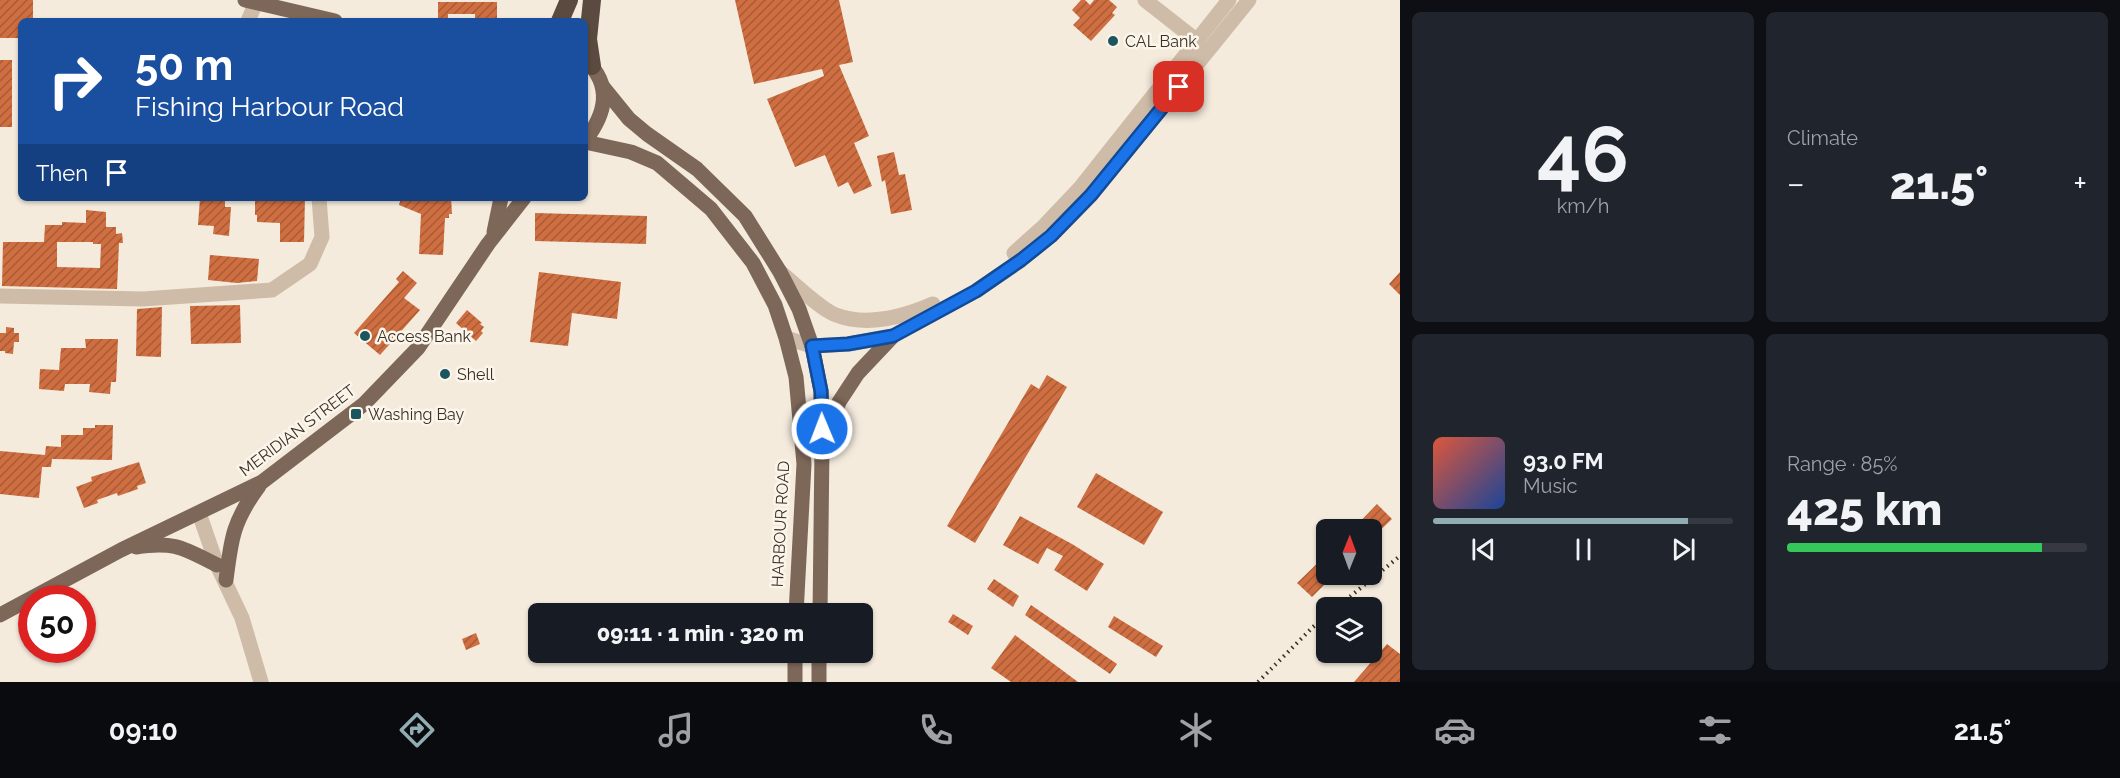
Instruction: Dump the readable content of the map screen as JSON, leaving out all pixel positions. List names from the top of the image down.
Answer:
{
  "streets": {
    "main road": ["MERIDIAN STREET", "HARBOUR ROAD"]
  },
  "places": {
    "other": ["CAL Bank", "Access Bank", "Shell"],
    "transit": ["Washing Bay"]
  },
  "north": "top",
  "page": {
    "tile": [
      ["46", "km/h"],
      "Climate",
      ["Range · 85%", "425 km"]
    ],
    "turn": ["50 m", "Fishing Harbour Road"],
    "then": "Then",
    "heat": ["−", "21.5°", "+"],
    "song": ["93.0 FM", "Music"],
    "limit": "50",
    "trip": "09:11 · 1 min · 320 m",
    "tabs": ["09:10", "21.5°"]
  }
}
